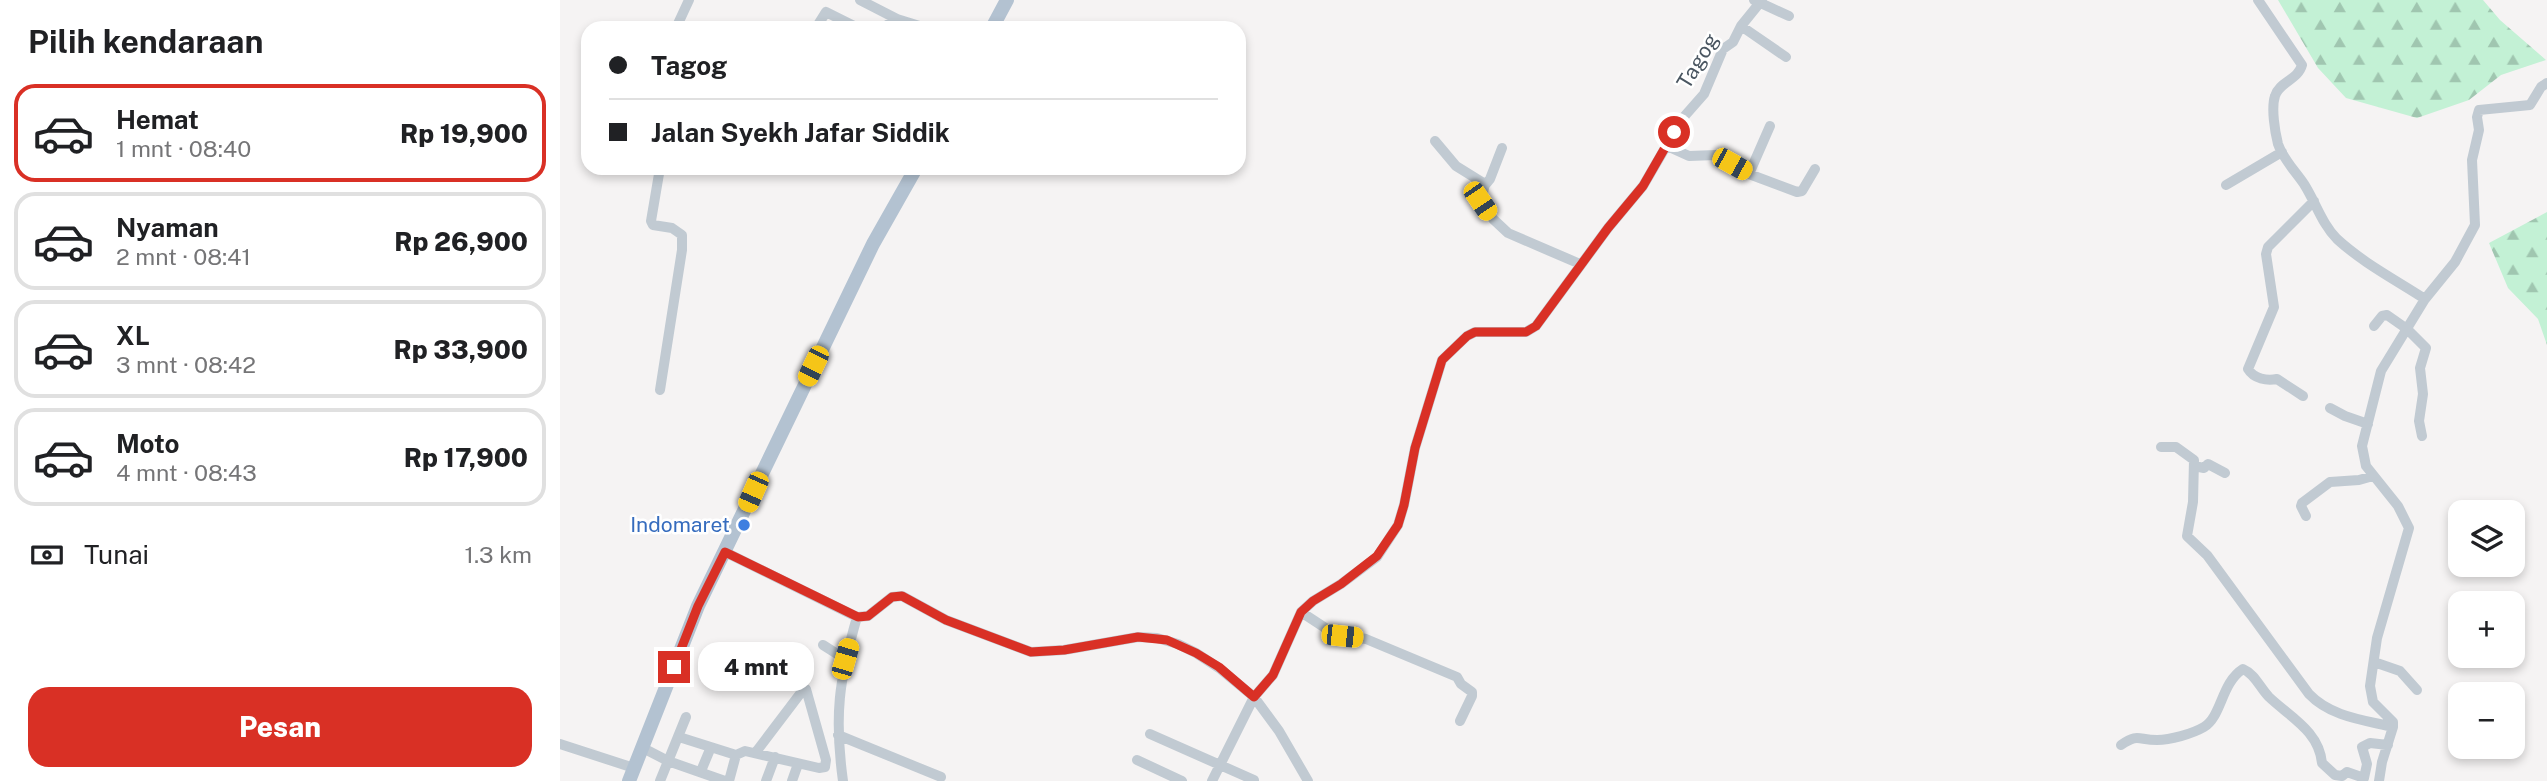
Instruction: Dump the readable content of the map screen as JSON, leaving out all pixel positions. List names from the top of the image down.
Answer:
{
  "streets": {
    "street": ["Tagog"]
  },
  "places": ["Indomaret"],
  "page": {
    "heading": "Pilih kendaraan",
    "banner": ["Tagog", "Jalan Syekh Jafar Siddik"],
    "list": [
      {
        "name": "Hemat",
        "note": "1 mnt · 08:40",
        "value": "Rp 19,900"
      },
      {
        "name": "Nyaman",
        "note": "2 mnt · 08:41",
        "value": "Rp 26,900"
      },
      {
        "name": "XL",
        "note": "3 mnt · 08:42",
        "value": "Rp 33,900"
      },
      {
        "name": "Moto",
        "note": "4 mnt · 08:43",
        "value": "Rp 17,900"
      }
    ],
    "map_buttons": ["+", "−"],
    "pay": ["Tunai", "1.3 km"],
    "bubble": "4 mnt",
    "buttons": "Pesan"
  }
}
